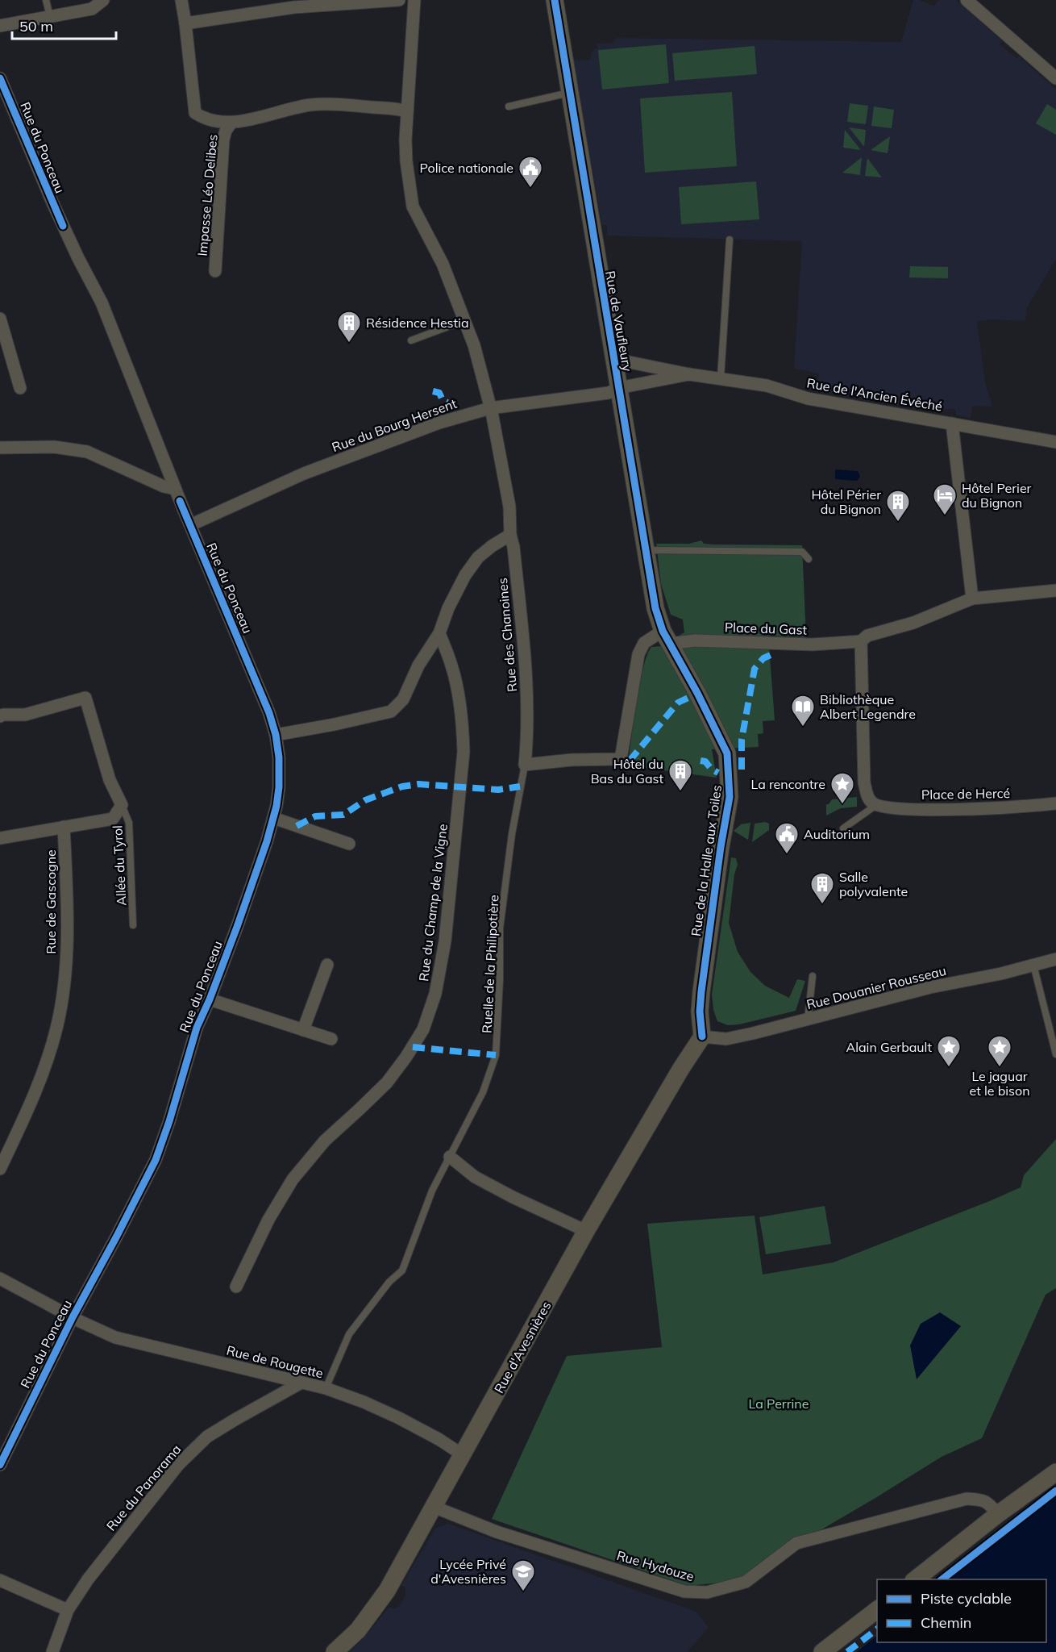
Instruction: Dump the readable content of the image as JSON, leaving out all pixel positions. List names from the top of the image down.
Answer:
{
  "streets": {
    "street": [
      "Rue du Ponceau",
      "Impasse Léo Delibes",
      "Rue de Vaufleury",
      "Rue de l'Ancien Évêché",
      "Rue du Bourg Hersent",
      "Place du Gast",
      "Rue des Chanoines",
      "Place de Hercé",
      "Rue de la Halle aux Toiles",
      "Rue de Gascogne",
      "Rue du Champ de la Vigne",
      "Rue Douanier Rousseau",
      "Rue d'Avesnières",
      "Rue de Rougette",
      "Rue du Panorama",
      "Rue Hydouze"
    ],
    "lane": ["Allée du Tyrol", "Ruelle de la Philipotière"]
  },
  "crossings": [
    ["Rue du Ponceau", "Rue du Bourg Hersent"],
    ["Rue du Ponceau", "Rue de Rougette"],
    ["Rue de Vaufleury", "Rue de l'Ancien Évêché"],
    ["Rue de Vaufleury", "Rue du Bourg Hersent"],
    ["Rue de Vaufleury", "Place du Gast"],
    ["Rue de Vaufleury", "Rue de la Halle aux Toiles"],
    ["Rue de l'Ancien Évêché", "Rue du Bourg Hersent"],
    ["Rue du Bourg Hersent", "Rue des Chanoines"],
    ["Place du Gast", "Rue des Chanoines"],
    ["Place du Gast", "Rue de la Halle aux Toiles"],
    ["Place du Gast", "Ruelle de la Philipotière"],
    ["Rue des Chanoines", "Ruelle de la Philipotière"],
    ["Rue de la Halle aux Toiles", "Rue Douanier Rousseau"],
    ["Rue de la Halle aux Toiles", "Rue d'Avesnières"],
    ["Ruelle de la Philipotière", "Rue de Rougette"],
    ["Rue Douanier Rousseau", "Rue d'Avesnières"],
    ["Rue d'Avesnières", "Rue de Rougette"],
    ["Rue d'Avesnières", "Rue Hydouze"],
    ["Rue de Rougette", "Rue du Panorama"]
  ],
  "parks": ["La Perrine"],
  "places": {
    "public building": ["Police nationale", "Auditorium"],
    "building": [
      "Résidence Hestia",
      "Hôtel Périer du Bignon",
      "Hôtel du Bas du Gast",
      "Salle polyvalente"
    ],
    "hotel": ["Hôtel Perier du Bignon"],
    "library": ["Bibliothèque Albert Legendre"],
    "place": ["La rencontre", "Alain Gerbault", "Le jaguar et le bison"],
    "school or university": ["Lycée Privé d'Avesnières"]
  },
  "legend": ["Piste cyclable", "Chemin"],
  "scale_bar": "50 m"
}
